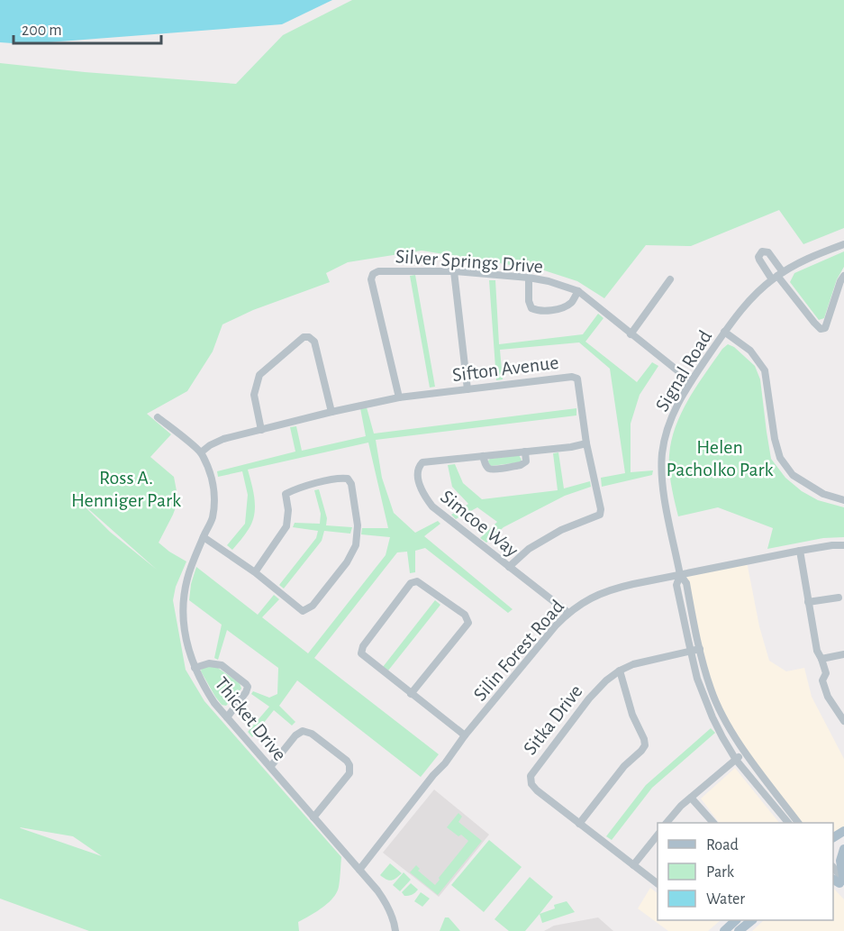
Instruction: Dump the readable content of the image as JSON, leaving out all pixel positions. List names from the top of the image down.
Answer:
{
  "streets": {
    "street": [
      "Silver Springs Drive",
      "Sifton Avenue",
      "Signal Road",
      "Simcoe Way",
      "Silin Forest Road",
      "Thicket Drive",
      "Sitka Drive"
    ]
  },
  "crossings": [
    ["Silver Springs Drive", "Sifton Avenue"],
    ["Silver Springs Drive", "Signal Road"],
    ["Sifton Avenue", "Simcoe Way"],
    ["Sifton Avenue", "Thicket Drive"],
    ["Signal Road", "Silin Forest Road"],
    ["Signal Road", "Sitka Drive"],
    ["Simcoe Way", "Silin Forest Road"],
    ["Silin Forest Road", "Thicket Drive"]
  ],
  "parks": ["Helen Pacholko Park", "Ross A. Henniger Park"],
  "legend": ["Road", "Park", "Water"],
  "scale_bar": "200 m"
}
